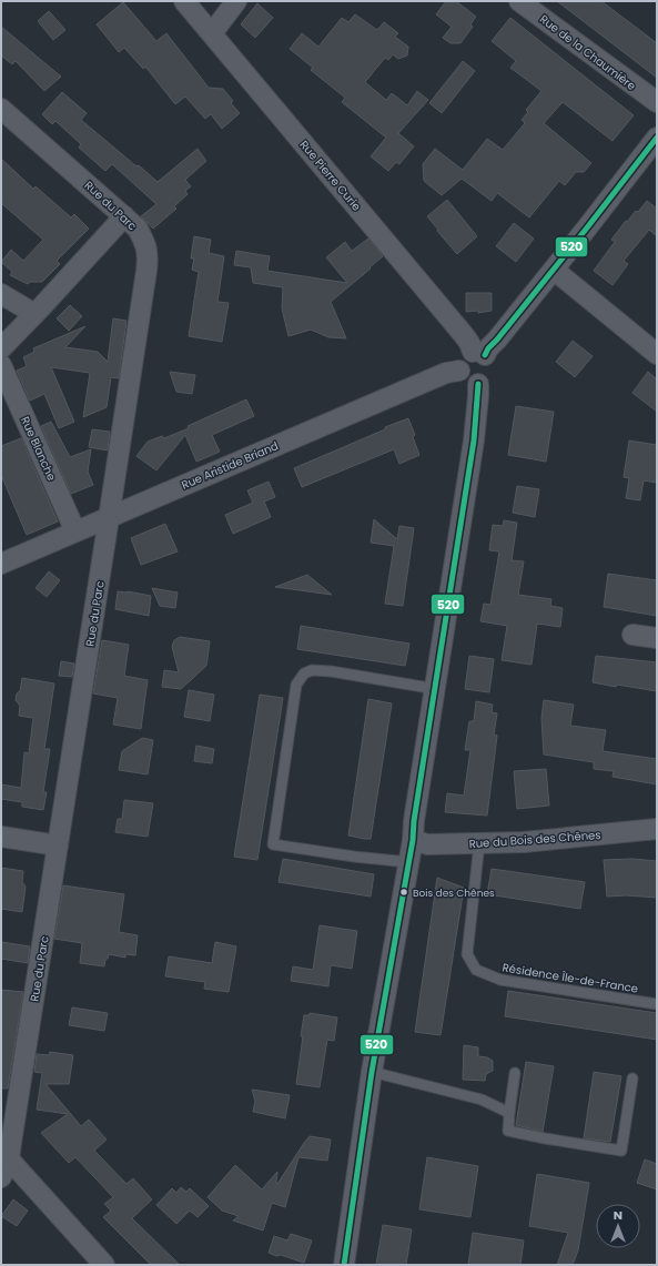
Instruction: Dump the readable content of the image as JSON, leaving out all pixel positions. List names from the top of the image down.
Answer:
{
  "streets": {
    "street": [
      "Rue de la Chaumière",
      "Rue Pierre Curie",
      "Rue du Parc",
      "Rue Blanche",
      "Rue Aristide Briand",
      "Rue du Bois des Chênes"
    ],
    "lane": ["Résidence Île-de-France"]
  },
  "crossings": [
    ["Rue Pierre Curie", "Rue Aristide Briand"],
    ["Rue du Parc", "Rue Aristide Briand"],
    ["Rue Blanche", "Rue Aristide Briand"],
    ["Rue du Bois des Chênes", "Résidence Île-de-France"]
  ],
  "places": ["Bois des Chênes"],
  "lines": ["transit line 520"],
  "north": "top"
}
